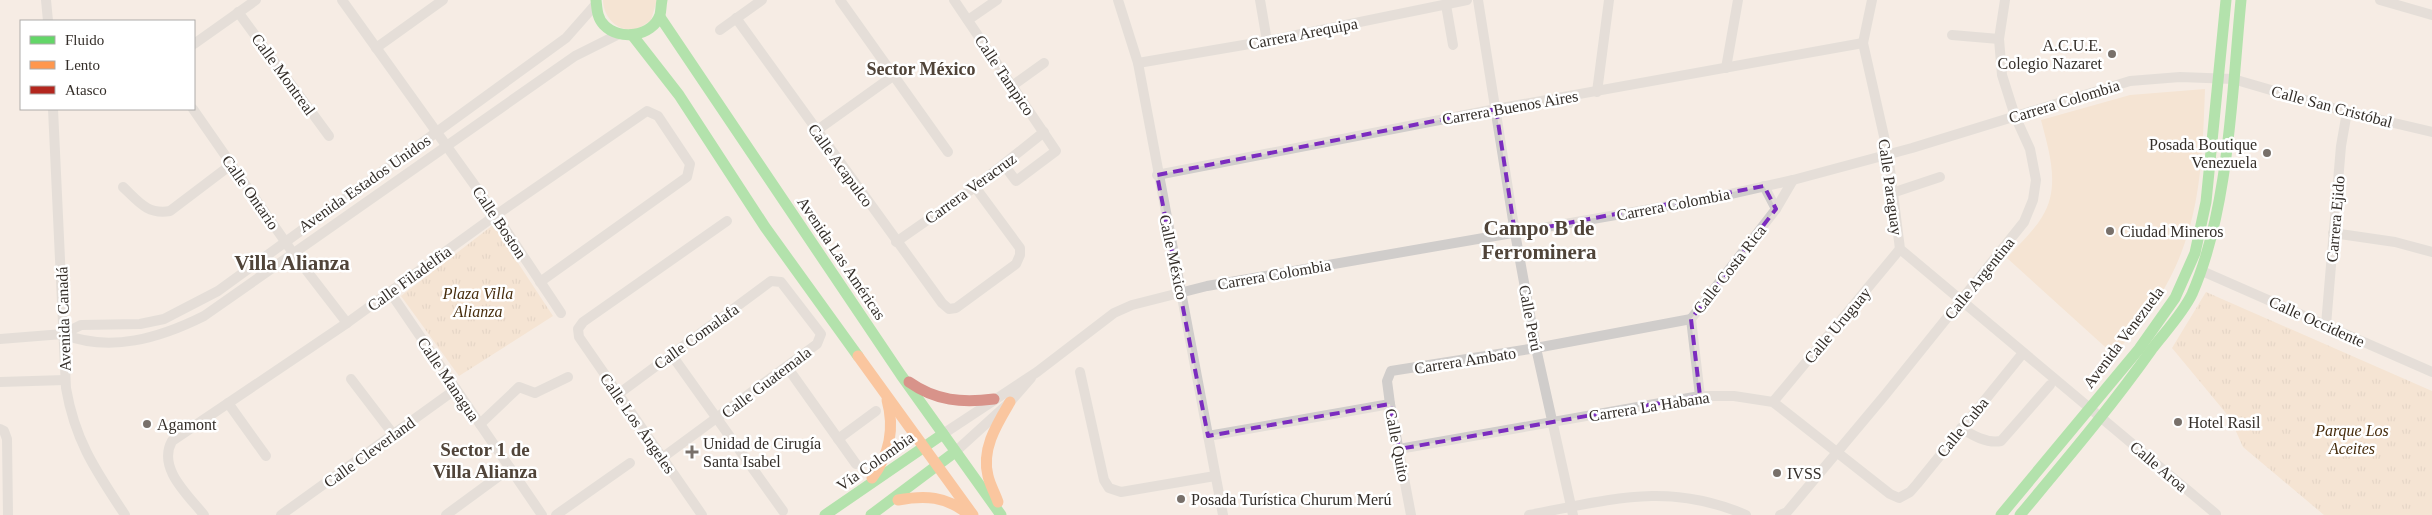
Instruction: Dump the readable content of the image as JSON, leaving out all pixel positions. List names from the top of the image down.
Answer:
{
  "streets": {
    "main road": ["Avenida Las Américas", "Avenida Venezuela", "Vía Colombia"],
    "street": [
      "Carrera Arequipa",
      "Calle Montreal",
      "Calle Tampico",
      "Carrera Colombia",
      "Calle San Cristóbal",
      "Carrera Buenos Aires",
      "Calle Acapulco",
      "Avenida Estados Unidos",
      "Calle Paraguay",
      "Carrera Veracruz",
      "Calle Ontario",
      "Carrera Ejido",
      "Calle Boston",
      "Calle México",
      "Calle Costa Rica",
      "Calle Filadelfia",
      "Calle Argentina",
      "Calle Perú",
      "Avenida Canadá",
      "Calle Occidente",
      "Calle Uruguay",
      "Calle Comalafa",
      "Carrera Ambato",
      "Calle Managua",
      "Calle Guatemala",
      "Carrera La Habana",
      "Calle Los Ángeles",
      "Calle Cuba",
      "Calle Quito",
      "Calle Cleverland",
      "Calle Aroa"
    ]
  },
  "crossings": [
    ["Carrera Arequipa", "Calle México"],
    ["Calle Tampico", "Carrera Veracruz"],
    ["Carrera Colombia", "Calle San Cristóbal"],
    ["Carrera Colombia", "Calle Paraguay"],
    ["Carrera Colombia", "Calle México"],
    ["Carrera Colombia", "Avenida Las Américas"],
    ["Carrera Colombia", "Calle Costa Rica"],
    ["Carrera Colombia", "Calle Argentina"],
    ["Carrera Colombia", "Calle Perú"],
    ["Carrera Colombia", "Avenida Venezuela"],
    ["Carrera Colombia", "Vía Colombia"],
    ["Calle San Cristóbal", "Carrera Ejido"],
    ["Calle San Cristóbal", "Avenida Venezuela"],
    ["Carrera Buenos Aires", "Calle Paraguay"],
    ["Carrera Buenos Aires", "Calle México"],
    ["Carrera Buenos Aires", "Calle Perú"],
    ["Calle Acapulco", "Carrera Veracruz"],
    ["Avenida Estados Unidos", "Calle Ontario"],
    ["Avenida Estados Unidos", "Calle Boston"],
    ["Avenida Estados Unidos", "Avenida Canadá"],
    ["Calle Paraguay", "Calle Argentina"],
    ["Calle Paraguay", "Calle Uruguay"],
    ["Calle Paraguay", "Avenida Venezuela"],
    ["Calle Paraguay", "Calle Cuba"],
    ["Calle Paraguay", "Calle Aroa"],
    ["Calle Ontario", "Calle Filadelfia"],
    ["Carrera Ejido", "Calle Occidente"],
    ["Calle Boston", "Calle Filadelfia"],
    ["Avenida Las Américas", "Vía Colombia"],
    ["Calle Costa Rica", "Carrera Ambato"],
    ["Calle Costa Rica", "Carrera La Habana"],
    ["Calle Filadelfia", "Calle Managua"],
    ["Calle Argentina", "Carrera La Habana"],
    ["Calle Perú", "Carrera Ambato"],
    ["Calle Perú", "Carrera La Habana"],
    ["Calle Occidente", "Avenida Venezuela"],
    ["Calle Uruguay", "Carrera La Habana"],
    ["Calle Comalafa", "Calle Guatemala"],
    ["Calle Comalafa", "Calle Los Ángeles"],
    ["Avenida Venezuela", "Calle Aroa"],
    ["Carrera Ambato", "Calle Quito"],
    ["Calle Managua", "Calle Cleverland"],
    ["Calle Guatemala", "Calle Los Ángeles"],
    ["Carrera La Habana", "Calle Cuba"],
    ["Carrera La Habana", "Calle Quito"]
  ],
  "districts": [
    "Sector México",
    "Campo B de Ferrominera",
    "Villa Alianza",
    "Sector 1 de Villa Alianza"
  ],
  "parks": ["Plaza Villa Alianza", "Parque Los Aceites"],
  "places": {
    "other": [
      "A.C.U.E. Colegio Nazaret",
      "Posada Boutique Venezuela",
      "Ciudad Mineros",
      "Hotel Rasil",
      "Agamont",
      "IVSS",
      "Posada Turística Churum Merú"
    ],
    "health": ["Unidad de Cirugía Santa Isabel"]
  },
  "legend": ["Fluido", "Lento", "Atasco"]
}
